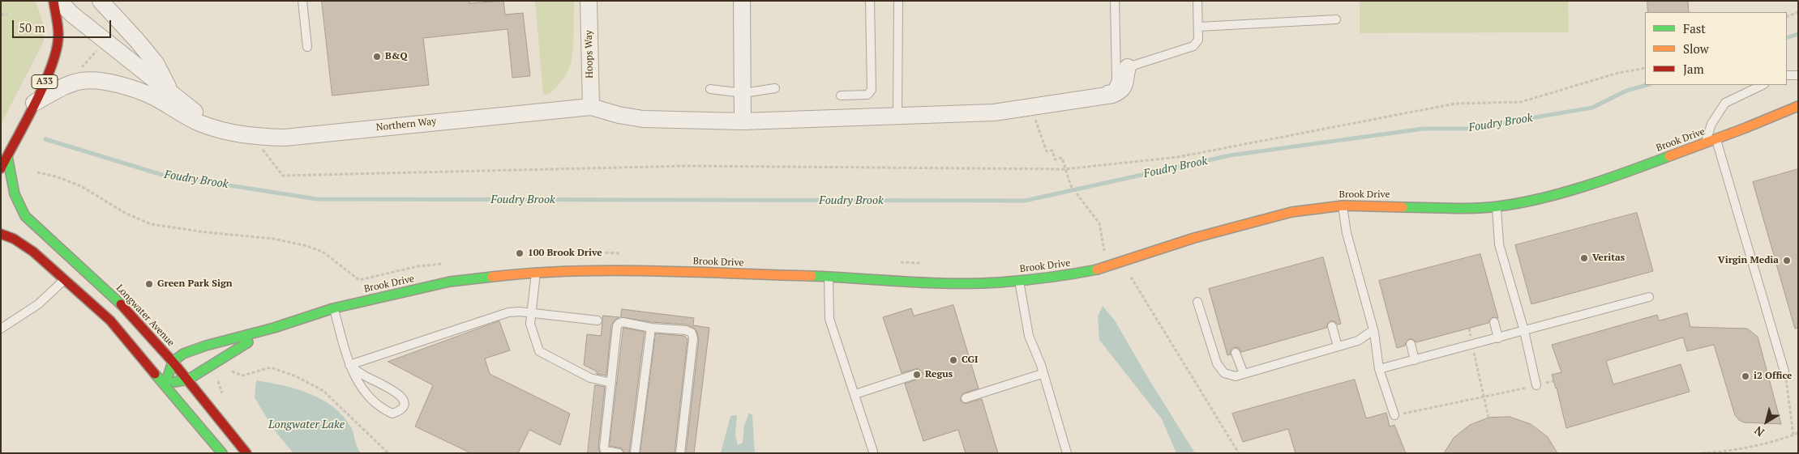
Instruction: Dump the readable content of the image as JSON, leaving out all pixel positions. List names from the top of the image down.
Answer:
{
  "streets": {
    "main road": ["A33", "Brook Drive", "Longwater Avenue"],
    "street": ["Hoops Way", "Northern Way"]
  },
  "crossings": [
    ["Hoops Way", "Northern Way"],
    ["A33", "Northern Way"],
    ["A33", "Longwater Avenue"],
    ["Brook Drive", "Longwater Avenue"]
  ],
  "water": ["Foudry Brook", "Longwater Lake"],
  "places": [
    "B&Q",
    "100 Brook Drive",
    "Veritas",
    "Virgin Media",
    "Green Park Sign",
    "CGI",
    "Regus",
    "i2 Office"
  ],
  "legend": ["Fast", "Slow", "Jam"],
  "scale_bar": "50 m",
  "north": "bottom left"
}
